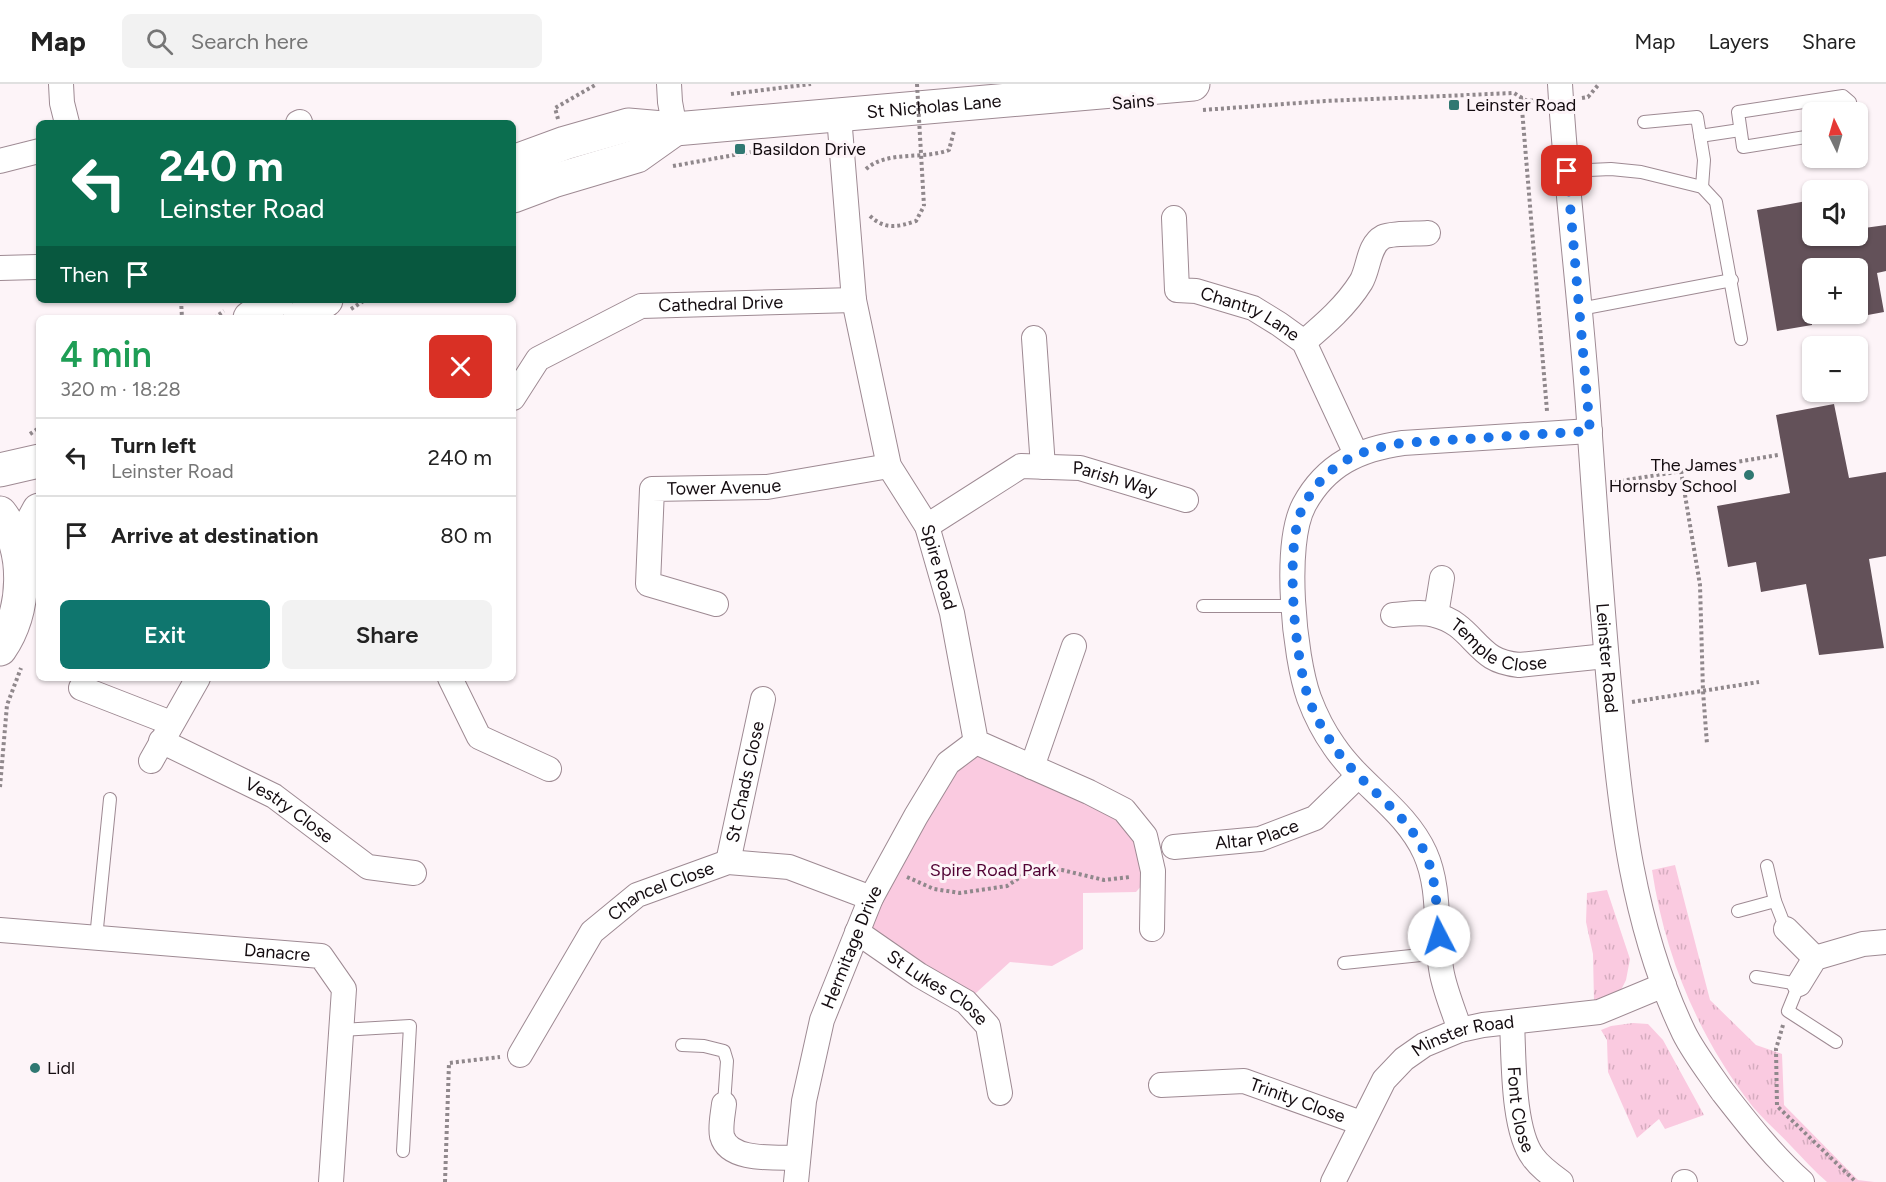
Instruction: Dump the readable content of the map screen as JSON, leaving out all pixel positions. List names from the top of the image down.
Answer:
{
  "streets": {
    "main road": ["St Nicholas Lane"],
    "street": [
      "Cathedral Drive",
      "Chantry Lane",
      "Parish Way",
      "Tower Avenue",
      "Spire Road",
      "Temple Close",
      "Leinster Road",
      "St Chads Close",
      "Vestry Close",
      "Altar Place",
      "Chancel Close",
      "Hermitage Drive",
      "Danacre",
      "St Lukes Close",
      "Minster Road",
      "Trinity Close",
      "Font Close"
    ]
  },
  "crossings": [
    ["St Nicholas Lane", "Spire Road"],
    ["Cathedral Drive", "Spire Road"],
    ["Parish Way", "Spire Road"],
    ["Tower Avenue", "Spire Road"],
    ["Spire Road", "Hermitage Drive"],
    ["Temple Close", "Leinster Road"],
    ["Leinster Road", "Minster Road"],
    ["St Chads Close", "Chancel Close"],
    ["Chancel Close", "Hermitage Drive"],
    ["Hermitage Drive", "St Lukes Close"],
    ["Minster Road", "Trinity Close"],
    ["Minster Road", "Font Close"]
  ],
  "parks": ["Spire Road Park"],
  "places": {
    "transit": ["Leinster Road", "Basildon Drive"],
    "other": ["The James Hornsby School", "Lidl"]
  },
  "north": "top",
  "page": {
    "header": "Map",
    "search": "Search here",
    "nav": ["Map", "Layers", "Share"],
    "map_buttons": ["+", "−"],
    "turn": ["240 m", "Leinster Road"],
    "then": "Then",
    "heading": ["4 min", "320 m · 18:28"],
    "list": [
      {
        "name": "Turn left",
        "note": "Leinster Road",
        "value": "240 m"
      },
      {
        "name": "Arrive at destination",
        "value": "80 m"
      }
    ],
    "buttons": ["Exit", "Share"]
  }
}
